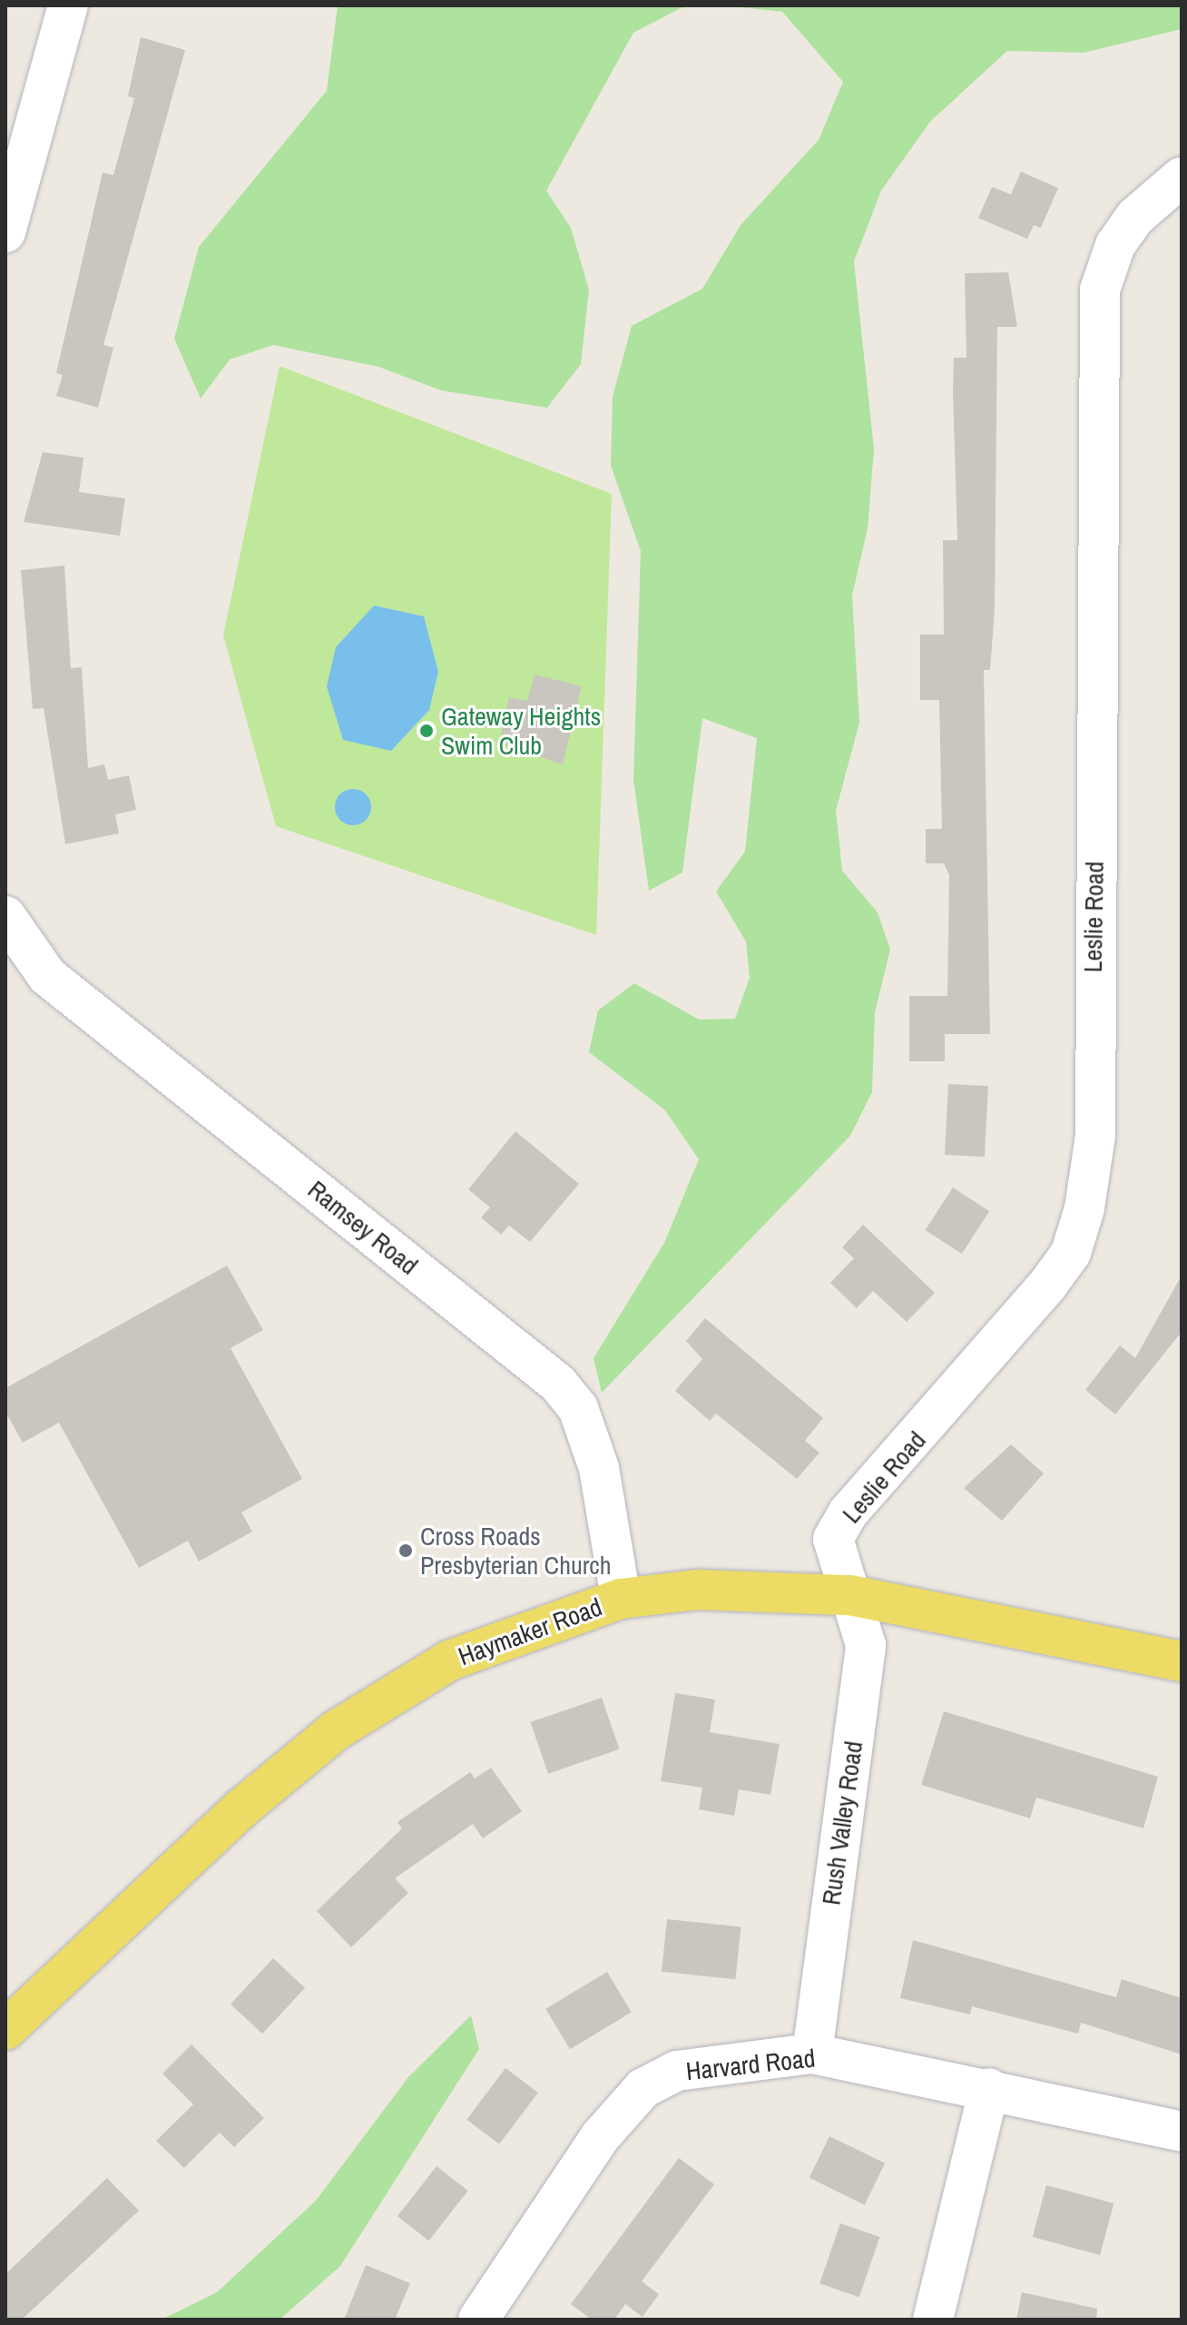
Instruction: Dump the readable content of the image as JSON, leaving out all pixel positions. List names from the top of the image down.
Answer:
{
  "streets": {
    "main road": ["Haymaker Road"],
    "street": [
      "Leslie Road",
      "Ramsey Road",
      "Rush Valley Road",
      "Harvard Road"
    ]
  },
  "crossings": [
    ["Leslie Road", "Haymaker Road"],
    ["Leslie Road", "Rush Valley Road"],
    ["Ramsey Road", "Haymaker Road"],
    ["Haymaker Road", "Rush Valley Road"],
    ["Rush Valley Road", "Harvard Road"]
  ],
  "places": ["Gateway Heights Swim Club", "Cross Roads Presbyterian Church"]
}
